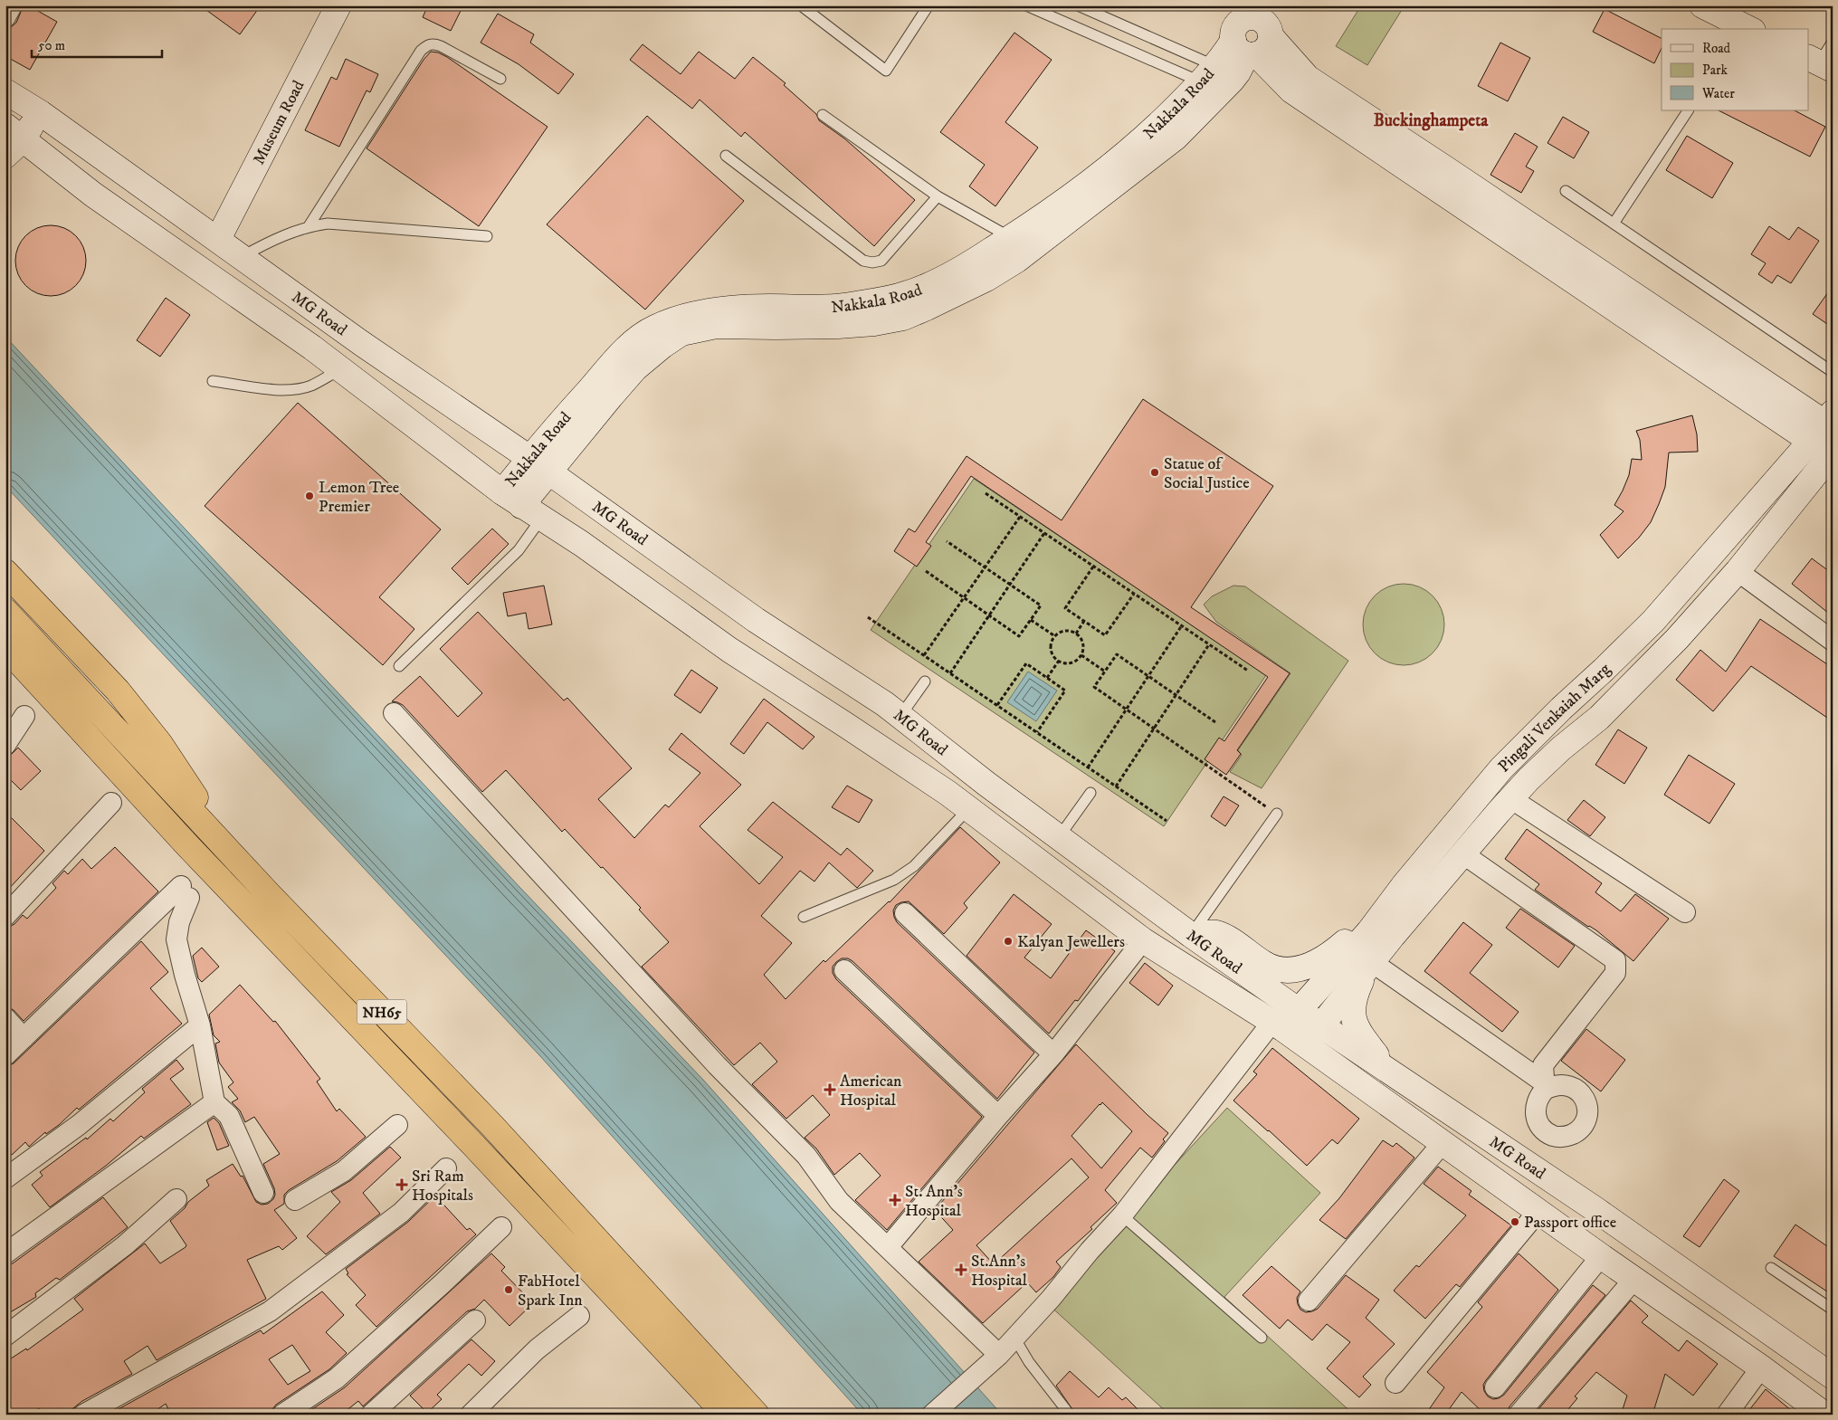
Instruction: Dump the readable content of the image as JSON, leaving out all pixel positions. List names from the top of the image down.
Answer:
{
  "streets": {
    "highway": ["NH65"],
    "main road": [
      "Nakkala Road",
      "Museum Road",
      "MG Road",
      "Pingali Venkaiah Marg"
    ]
  },
  "crossings": [
    ["Nakkala Road", "MG Road"],
    ["Museum Road", "MG Road"],
    ["MG Road", "Pingali Venkaiah Marg"]
  ],
  "districts": ["Buckinghampeta"],
  "places": {
    "other": [
      "Statue of Social Justice",
      "Lemon Tree Premier",
      "Kalyan Jewellers",
      "Passport office",
      "FabHotel Spark Inn"
    ],
    "health": [
      "American Hospital",
      "Sri Ram Hospitals",
      "St. Ann's Hospital",
      "St.Ann's Hospital"
    ]
  },
  "legend": ["Road", "Park", "Water"],
  "scale_bar": "50 m"
}
